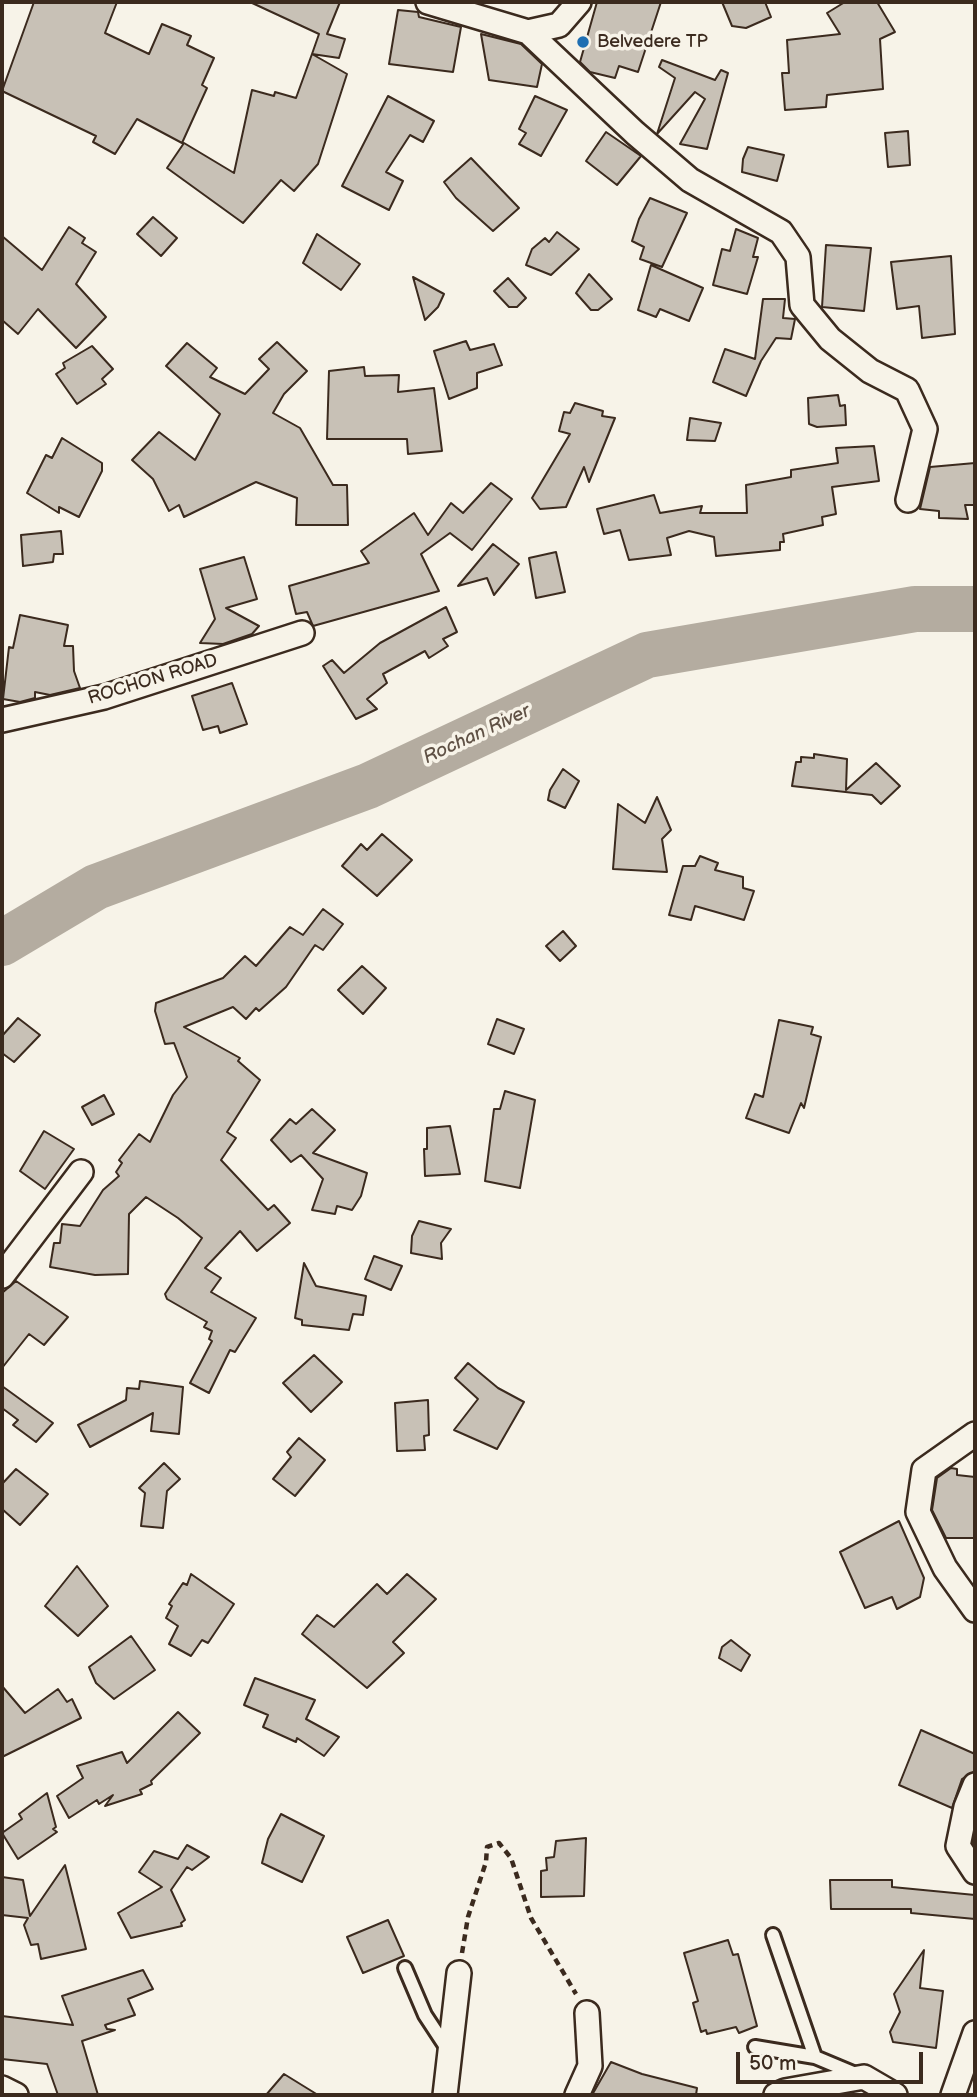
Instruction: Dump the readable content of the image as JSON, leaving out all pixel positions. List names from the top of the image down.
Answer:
{
  "streets": {
    "street": ["ROCHON ROAD"]
  },
  "water": ["Rochan River"],
  "places": ["Belvedere TP"],
  "scale_bar": "50 m"
}
